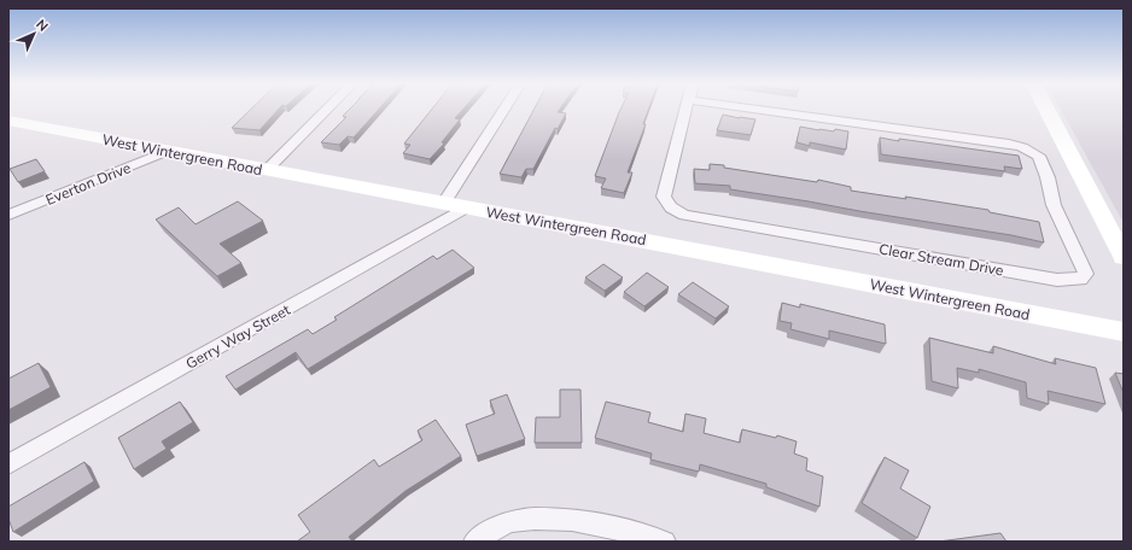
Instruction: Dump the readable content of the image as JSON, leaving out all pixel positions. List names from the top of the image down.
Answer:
{
  "streets": {
    "main road": ["West Wintergreen Road"],
    "street": ["Everton Drive", "Clear Stream Drive", "Gerry Way Street"]
  },
  "crossings": [
    ["West Wintergreen Road", "Everton Drive"],
    ["West Wintergreen Road", "Gerry Way Street"]
  ],
  "north": "top right"
}
